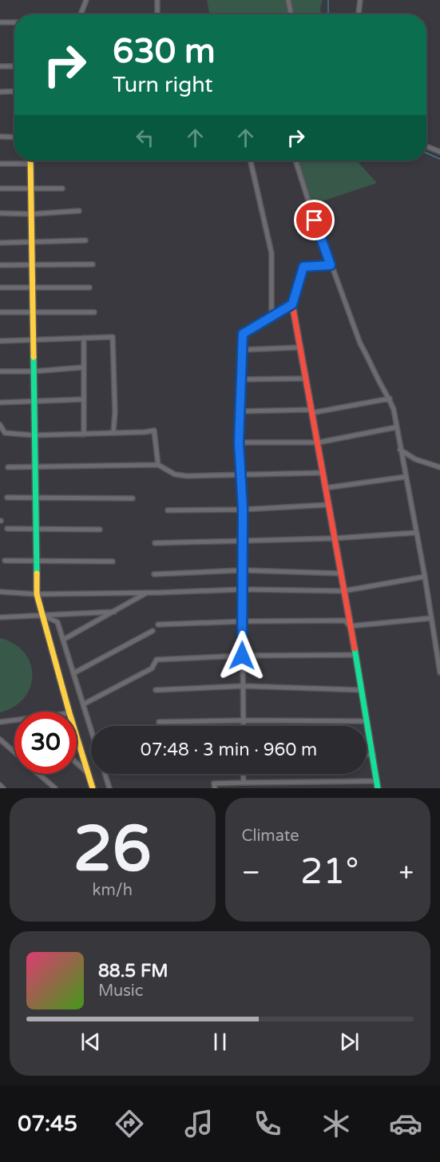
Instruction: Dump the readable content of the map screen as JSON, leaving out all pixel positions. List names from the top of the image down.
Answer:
{
  "page": {
    "turn": ["630 m", "Turn right"],
    "limit": "30",
    "trip": "07:48 · 3 min · 960 m",
    "tile": [
      ["26", "km/h"],
      "Climate"
    ],
    "heat": ["−", "21°", "+"],
    "song": ["88.5 FM", "Music"],
    "tabs": "07:45"
  }
}
